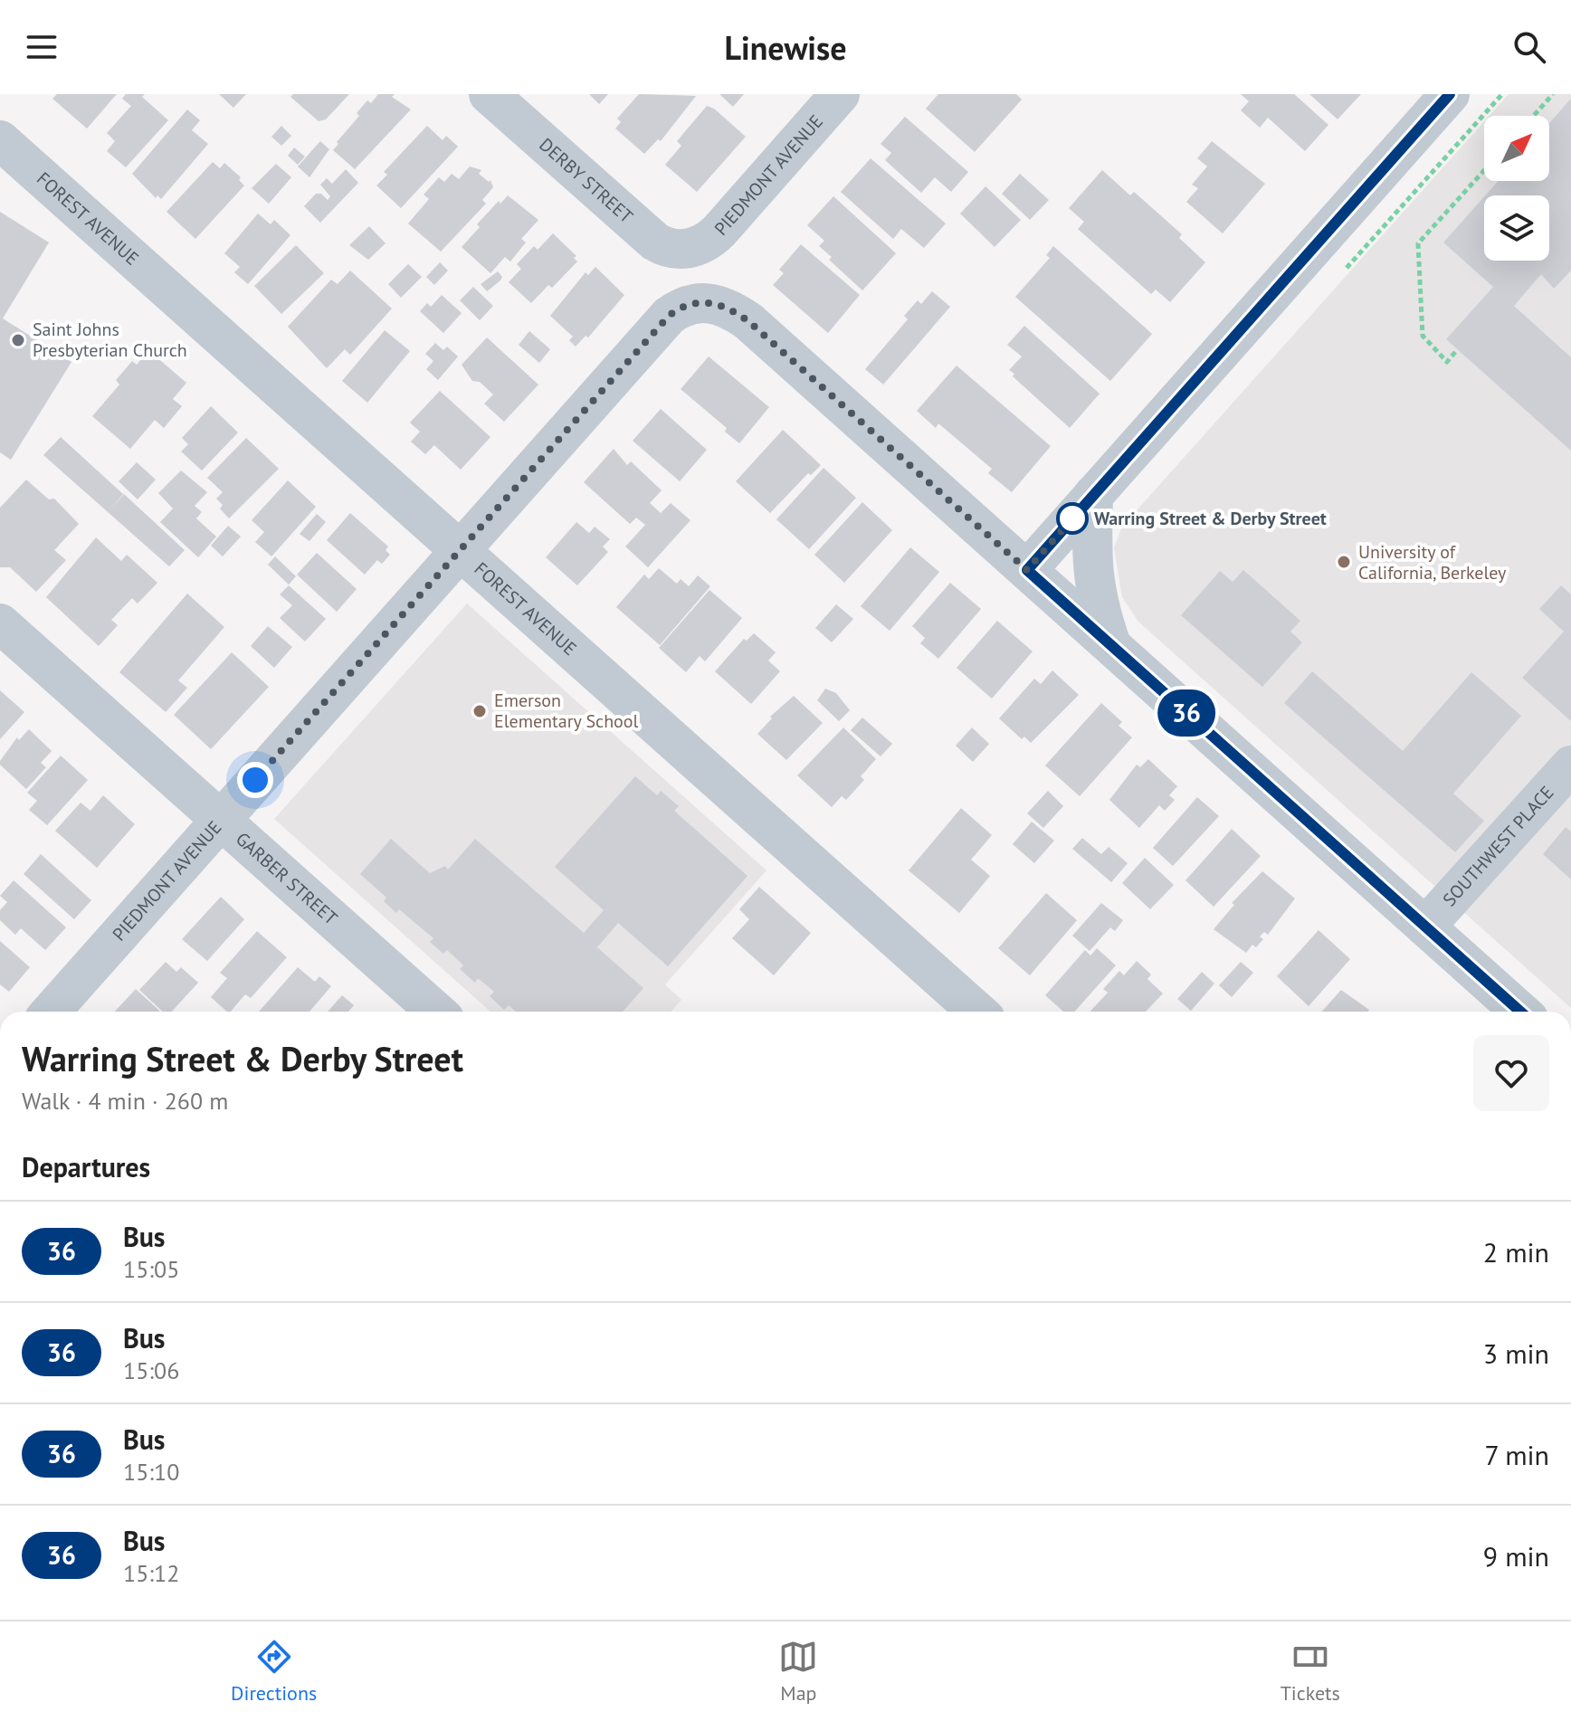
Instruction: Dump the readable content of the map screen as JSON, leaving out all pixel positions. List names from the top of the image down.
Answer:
{
  "streets": {
    "street": [
      "PIEDMONT AVENUE",
      "DERBY STREET",
      "FOREST AVENUE",
      "SOUTHWEST PLACE",
      "GARBER STREET"
    ]
  },
  "crossings": [
    ["PIEDMONT AVENUE", "DERBY STREET"],
    ["PIEDMONT AVENUE", "FOREST AVENUE"],
    ["PIEDMONT AVENUE", "GARBER STREET"]
  ],
  "places": [
    "Saint Johns Presbyterian Church",
    "Warring Street & Derby Street",
    "University of California, Berkeley",
    "Emerson Elementary School"
  ],
  "lines": ["bus line 36"],
  "north": "top right",
  "page": {
    "header": "Linewise",
    "on_map": "36",
    "heading": [
      ["Warring Street & Derby Street", "Walk · 4 min · 260 m"],
      "Departures"
    ],
    "list": [
      {
        "mark": "36",
        "name": "Bus",
        "note": "15:05",
        "value": "2 min"
      },
      {
        "mark": "36",
        "name": "Bus",
        "note": "15:06",
        "value": "3 min"
      },
      {
        "mark": "36",
        "name": "Bus",
        "note": "15:10",
        "value": "7 min"
      },
      {
        "mark": "36",
        "name": "Bus",
        "note": "15:12",
        "value": "9 min"
      }
    ],
    "tabs": ["Directions", "Map", "Tickets"]
  }
}
